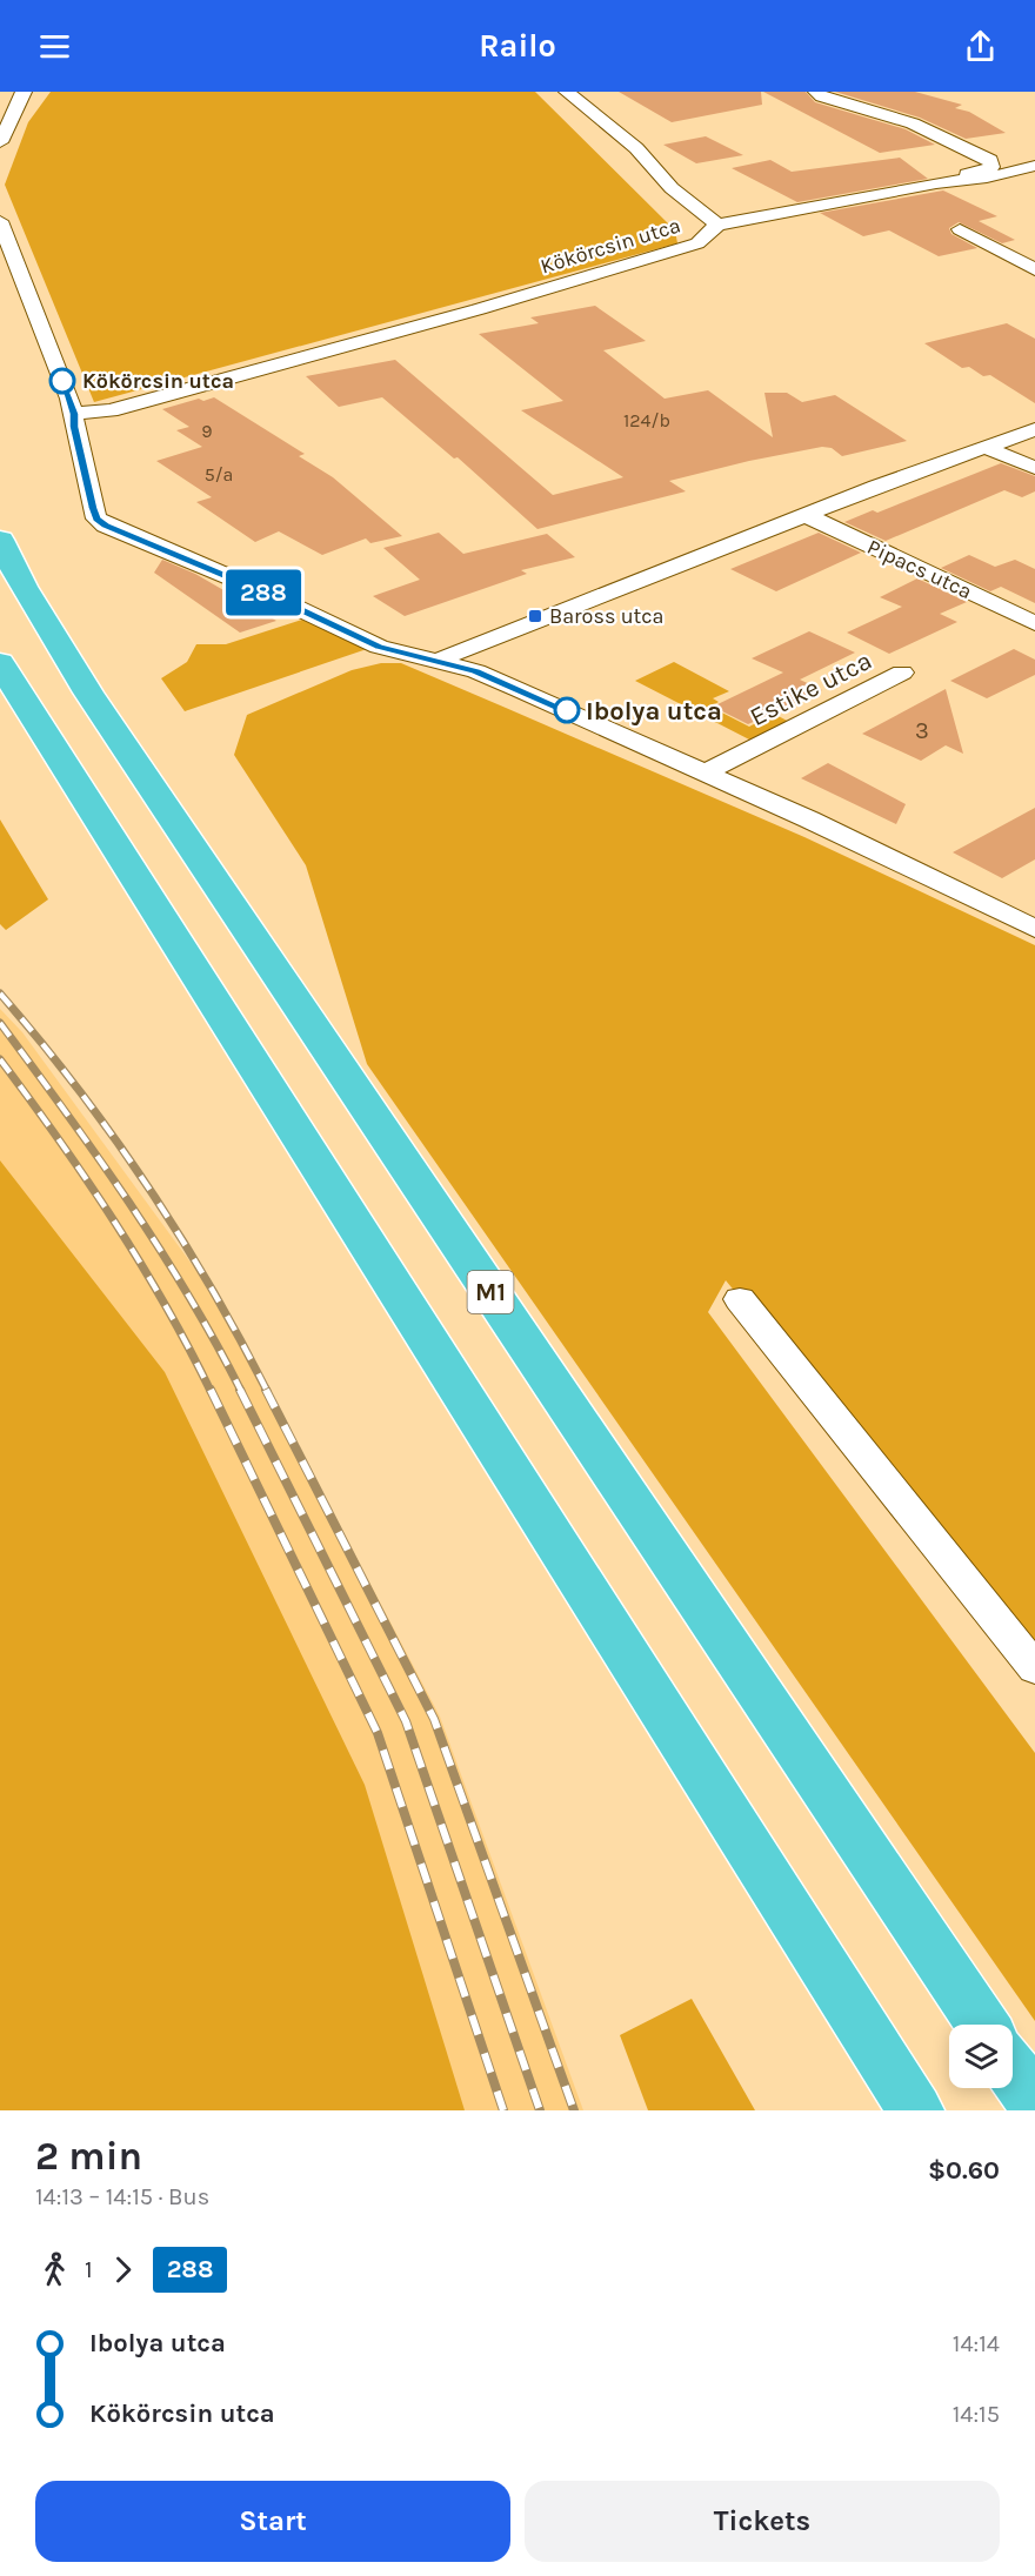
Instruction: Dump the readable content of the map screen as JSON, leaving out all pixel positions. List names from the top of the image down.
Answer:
{
  "streets": {
    "highway": ["M1"],
    "street": ["Kökörcsin utca", "Pipacs utca", "Estike utca"]
  },
  "places": {
    "other": ["Kökörcsin utca", "Ibolya utca"],
    "transit": ["Baross utca"]
  },
  "lines": ["bus line 288"],
  "house_numbers": [
    "124/b",
    "9",
    "5/a",
    "3"
  ],
  "page": {
    "header": "Railo",
    "on_map": "288",
    "heading": ["2 min", "14:13 – 14:15 · Bus", "$0.60"],
    "legs": ["1", "288"],
    "list": [
      {
        "name": "Ibolya utca",
        "value": "14:14"
      },
      {
        "name": "Kökörcsin utca",
        "value": "14:15"
      }
    ],
    "buttons": ["Start", "Tickets"]
  }
}
